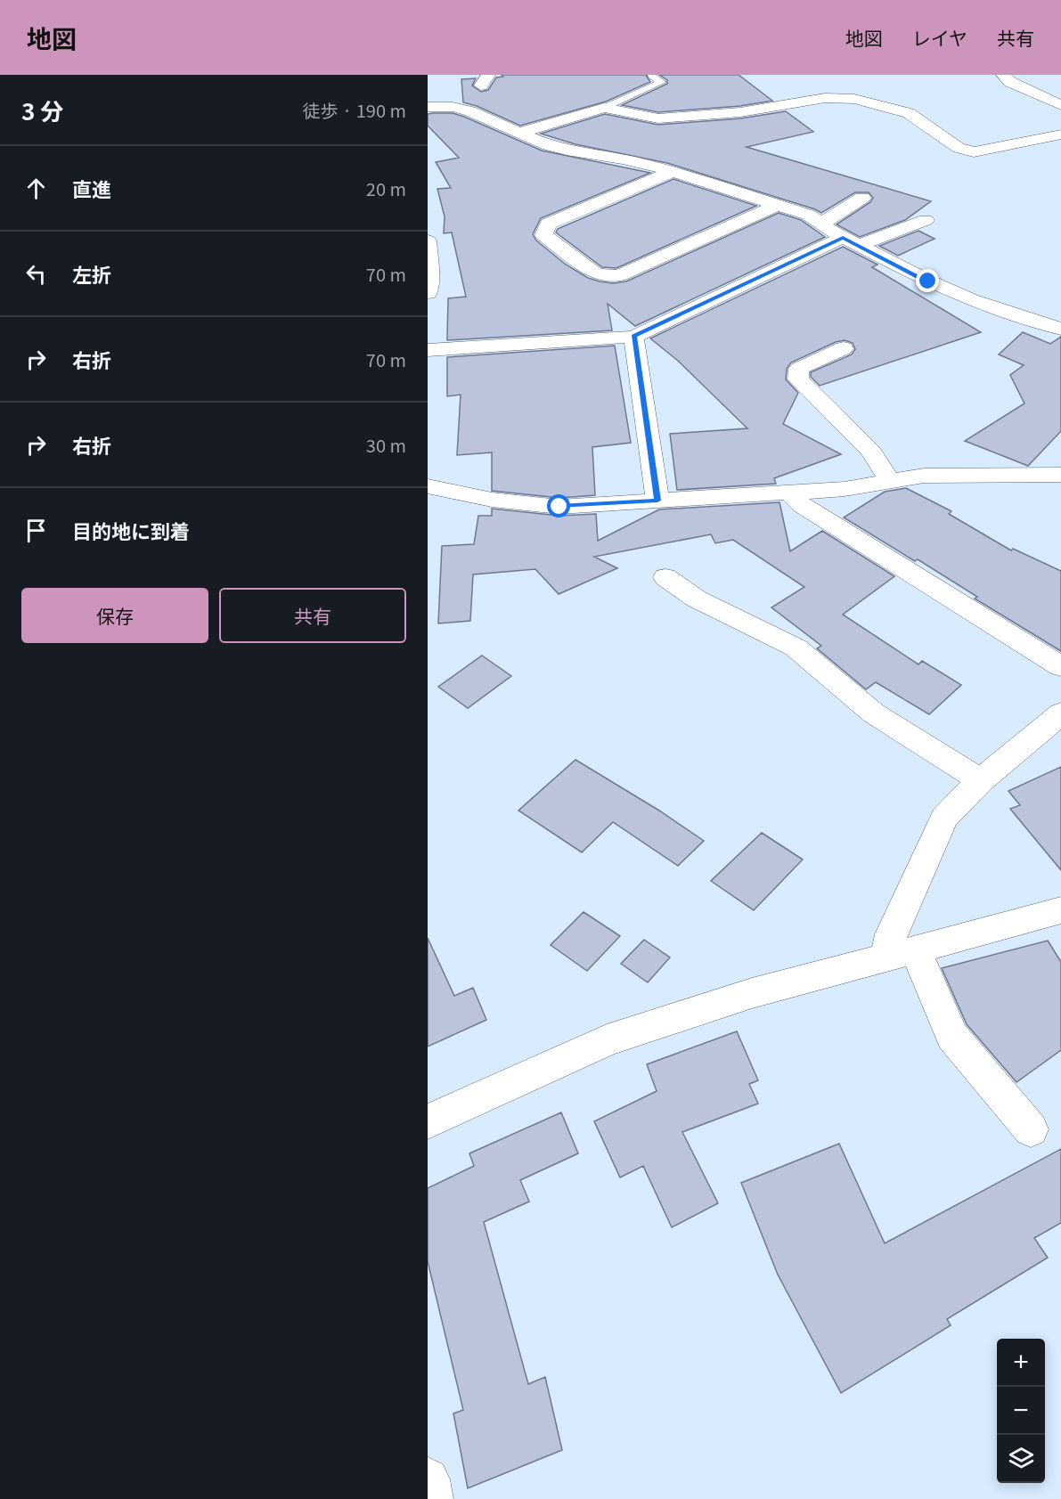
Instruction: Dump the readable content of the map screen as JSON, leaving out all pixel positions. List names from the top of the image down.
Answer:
{
  "page": {
    "header": "地図",
    "nav": ["地図", "レイヤ", "共有"],
    "heading": ["3 分", "徒歩 · 190 m"],
    "list": [
      ["直進", "20 m"],
      ["左折", "70 m"],
      ["右折", "70 m"],
      ["右折", "30 m"],
      "目的地に到着"
    ],
    "buttons": ["保存", "共有"],
    "map_buttons": ["+", "−"]
  }
}
